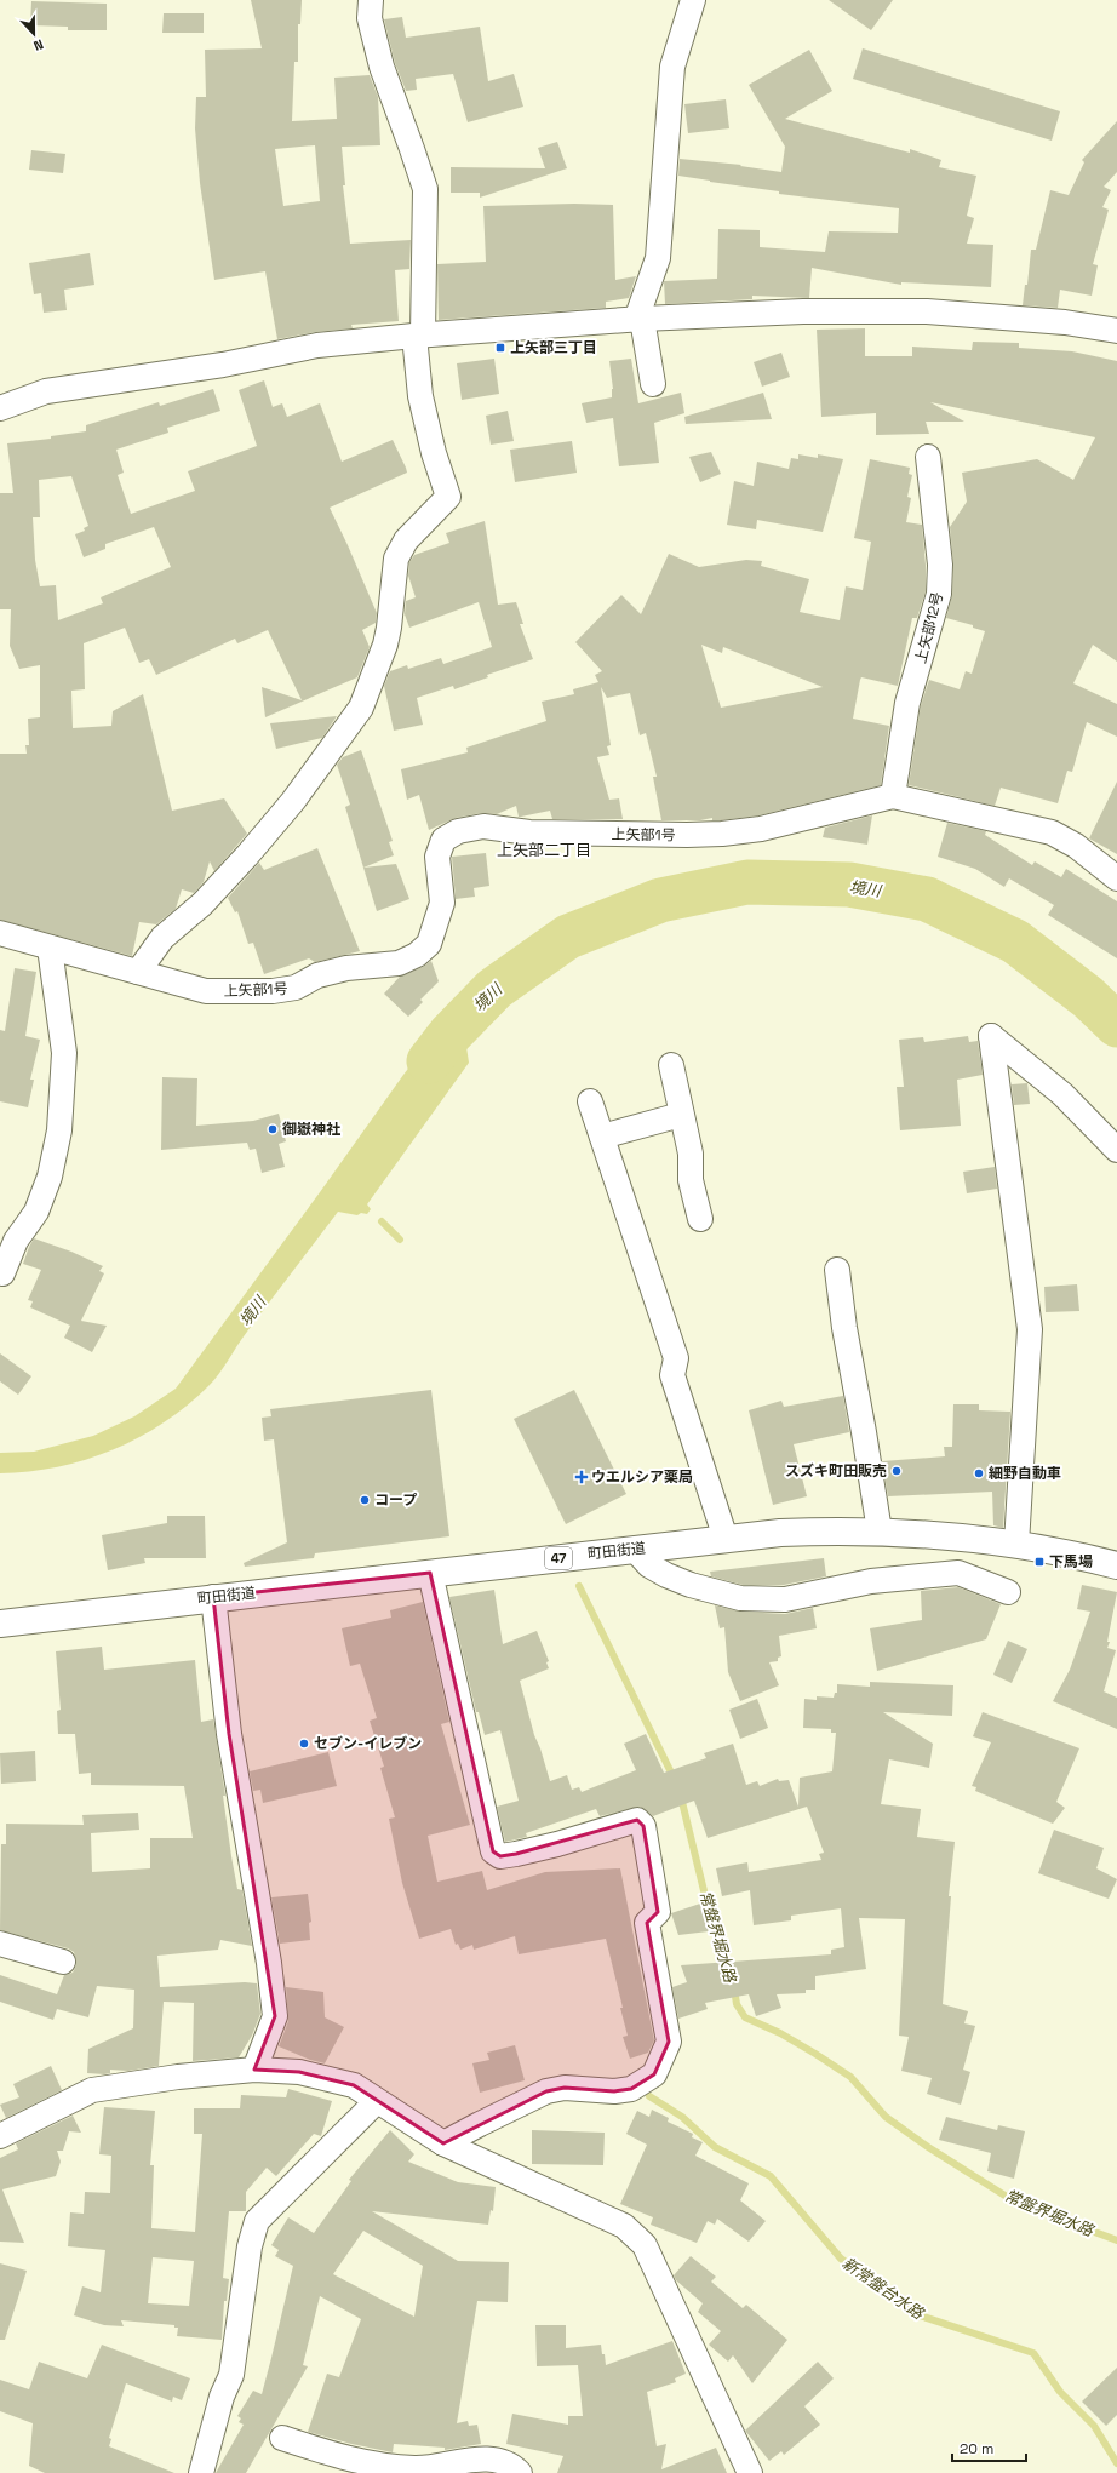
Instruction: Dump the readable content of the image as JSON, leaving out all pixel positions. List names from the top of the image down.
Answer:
{
  "streets": {
    "main road": ["町田街道", "47"],
    "street": ["上矢部12号", "上矢部1号"]
  },
  "crossings": [
    ["上矢部12号", "上矢部1号"]
  ],
  "districts": ["上矢部二丁目"],
  "water": ["境川", "常盤界堀水路", "新常盤台水路"],
  "places": {
    "transit": ["上矢部三丁目", "下馬場"],
    "other": [
      "御嶽神社",
      "スズキ町田販売",
      "細野自動車",
      "コープ",
      "セブン-イレブン"
    ],
    "health": ["ウエルシア薬局"]
  },
  "scale_bar": "20 m",
  "north": "bottom"
}
